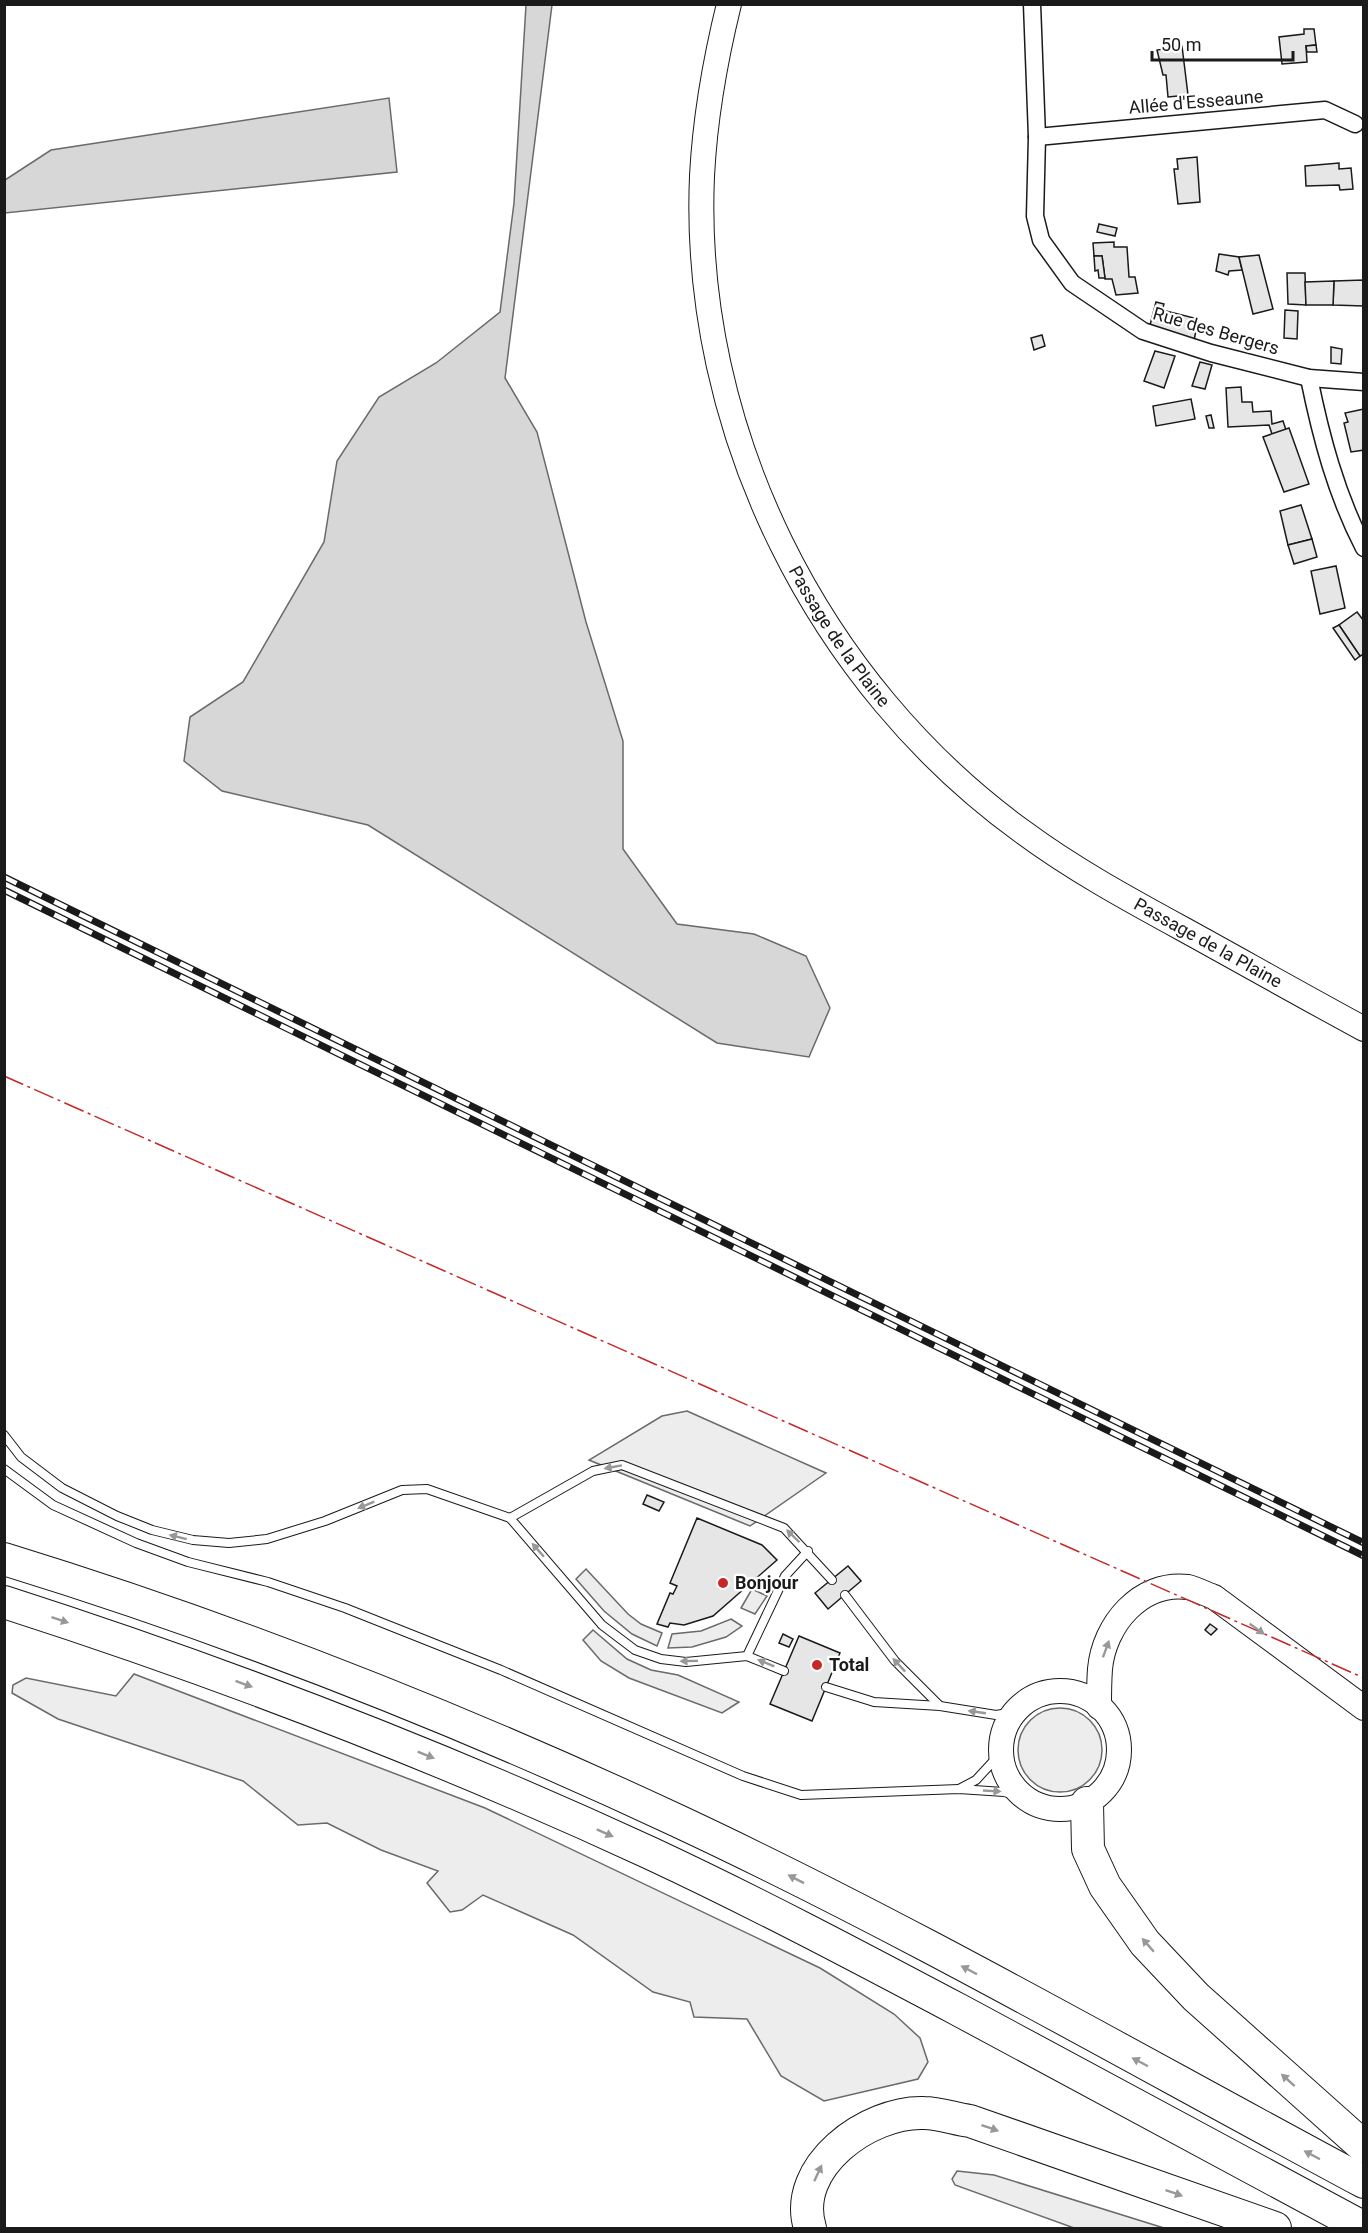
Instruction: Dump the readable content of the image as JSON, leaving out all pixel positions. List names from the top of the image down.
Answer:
{
  "streets": {
    "street": ["Allée d'Esseaune", "Rue des Bergers", "Passage de la Plaine"]
  },
  "crossings": [
    ["Allée d'Esseaune", "Rue des Bergers"]
  ],
  "places": ["Bonjour", "Total"],
  "scale_bar": "50 m"
}
